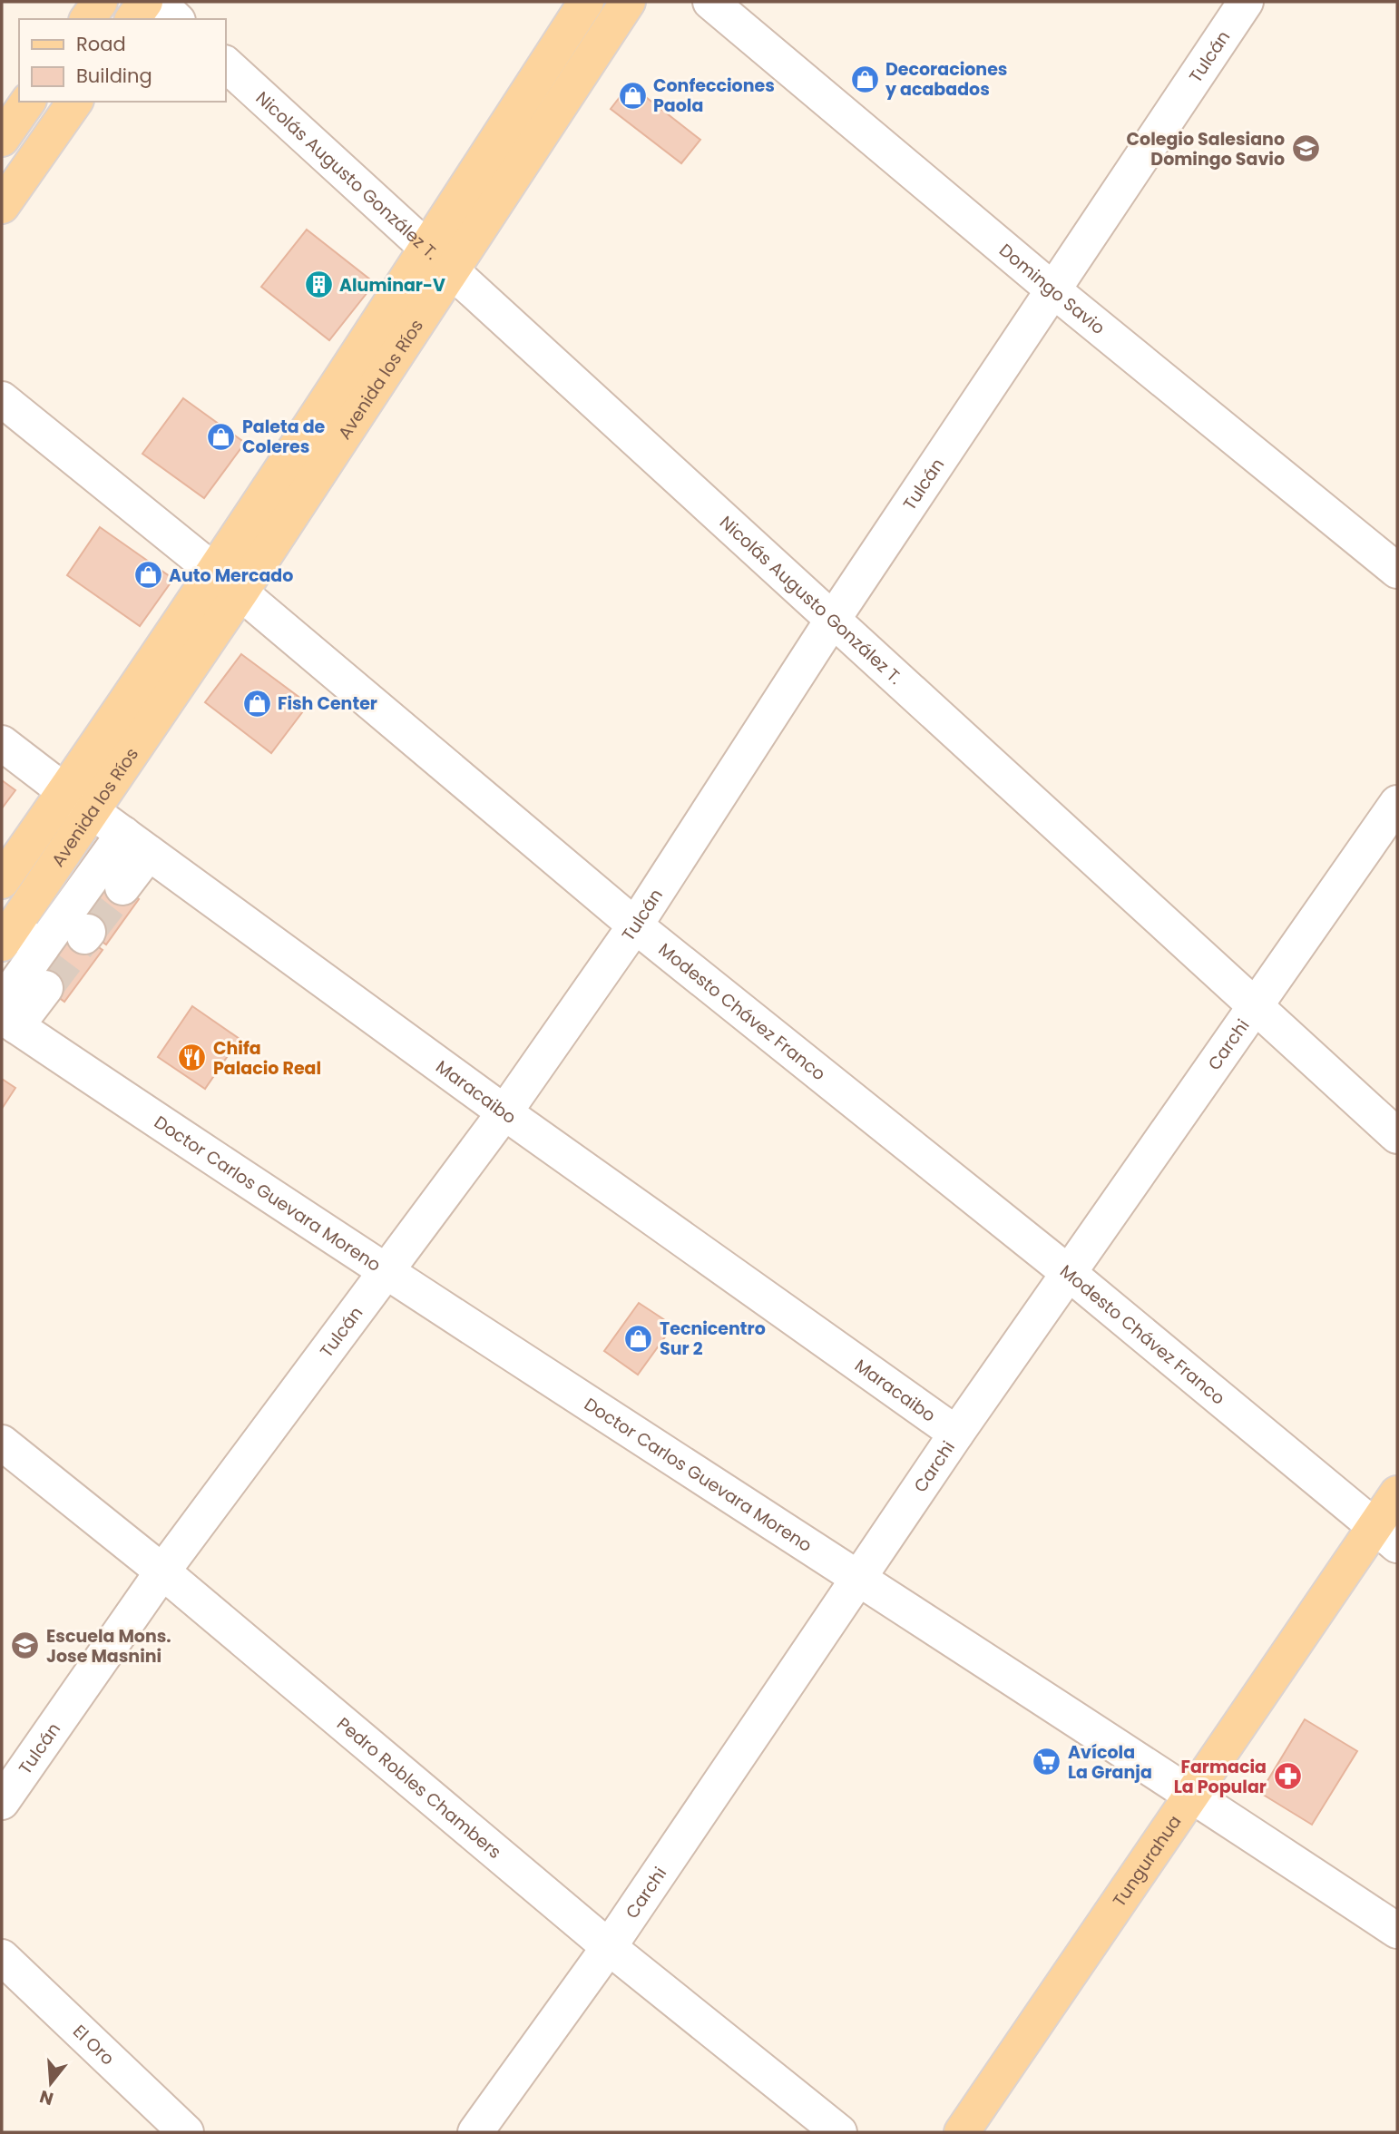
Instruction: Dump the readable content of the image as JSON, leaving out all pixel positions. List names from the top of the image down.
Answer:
{
  "streets": {
    "main road": ["Avenida los Ríos", "Tungurahua"],
    "street": [
      "Tulcán",
      "Nicolás Augusto González T.",
      "Domingo Savio",
      "Modesto Chávez Franco",
      "Carchi",
      "Maracaibo",
      "Doctor Carlos Guevara Moreno",
      "Pedro Robles Chambers",
      "El Oro"
    ]
  },
  "crossings": [
    ["Tulcán", "Nicolás Augusto González T."],
    ["Tulcán", "Domingo Savio"],
    ["Tulcán", "Modesto Chávez Franco"],
    ["Tulcán", "Maracaibo"],
    ["Tulcán", "Doctor Carlos Guevara Moreno"],
    ["Tulcán", "Pedro Robles Chambers"],
    ["Nicolás Augusto González T.", "Avenida los Ríos"],
    ["Nicolás Augusto González T.", "Carchi"],
    ["Avenida los Ríos", "Modesto Chávez Franco"],
    ["Avenida los Ríos", "Maracaibo"],
    ["Modesto Chávez Franco", "Carchi"],
    ["Modesto Chávez Franco", "Tungurahua"],
    ["Carchi", "Maracaibo"],
    ["Carchi", "Doctor Carlos Guevara Moreno"],
    ["Carchi", "Pedro Robles Chambers"],
    ["Doctor Carlos Guevara Moreno", "Tungurahua"]
  ],
  "places": {
    "shop": [
      "Decoraciones y acabados",
      "Confecciones Paola",
      "Paleta de Coleres",
      "Auto Mercado",
      "Fish Center",
      "Tecnicentro Sur 2"
    ],
    "school or university": ["Colegio Salesiano Domingo Savio", "Escuela Mons. Jose Masnini"],
    "building": ["Aluminar-V"],
    "restaurant": ["Chifa Palacio Real"],
    "supermarket": ["Avícola La Granja"],
    "pharmacy": ["Farmacia La Popular"]
  },
  "legend": ["Road", "Building"],
  "north": "bottom"
}
